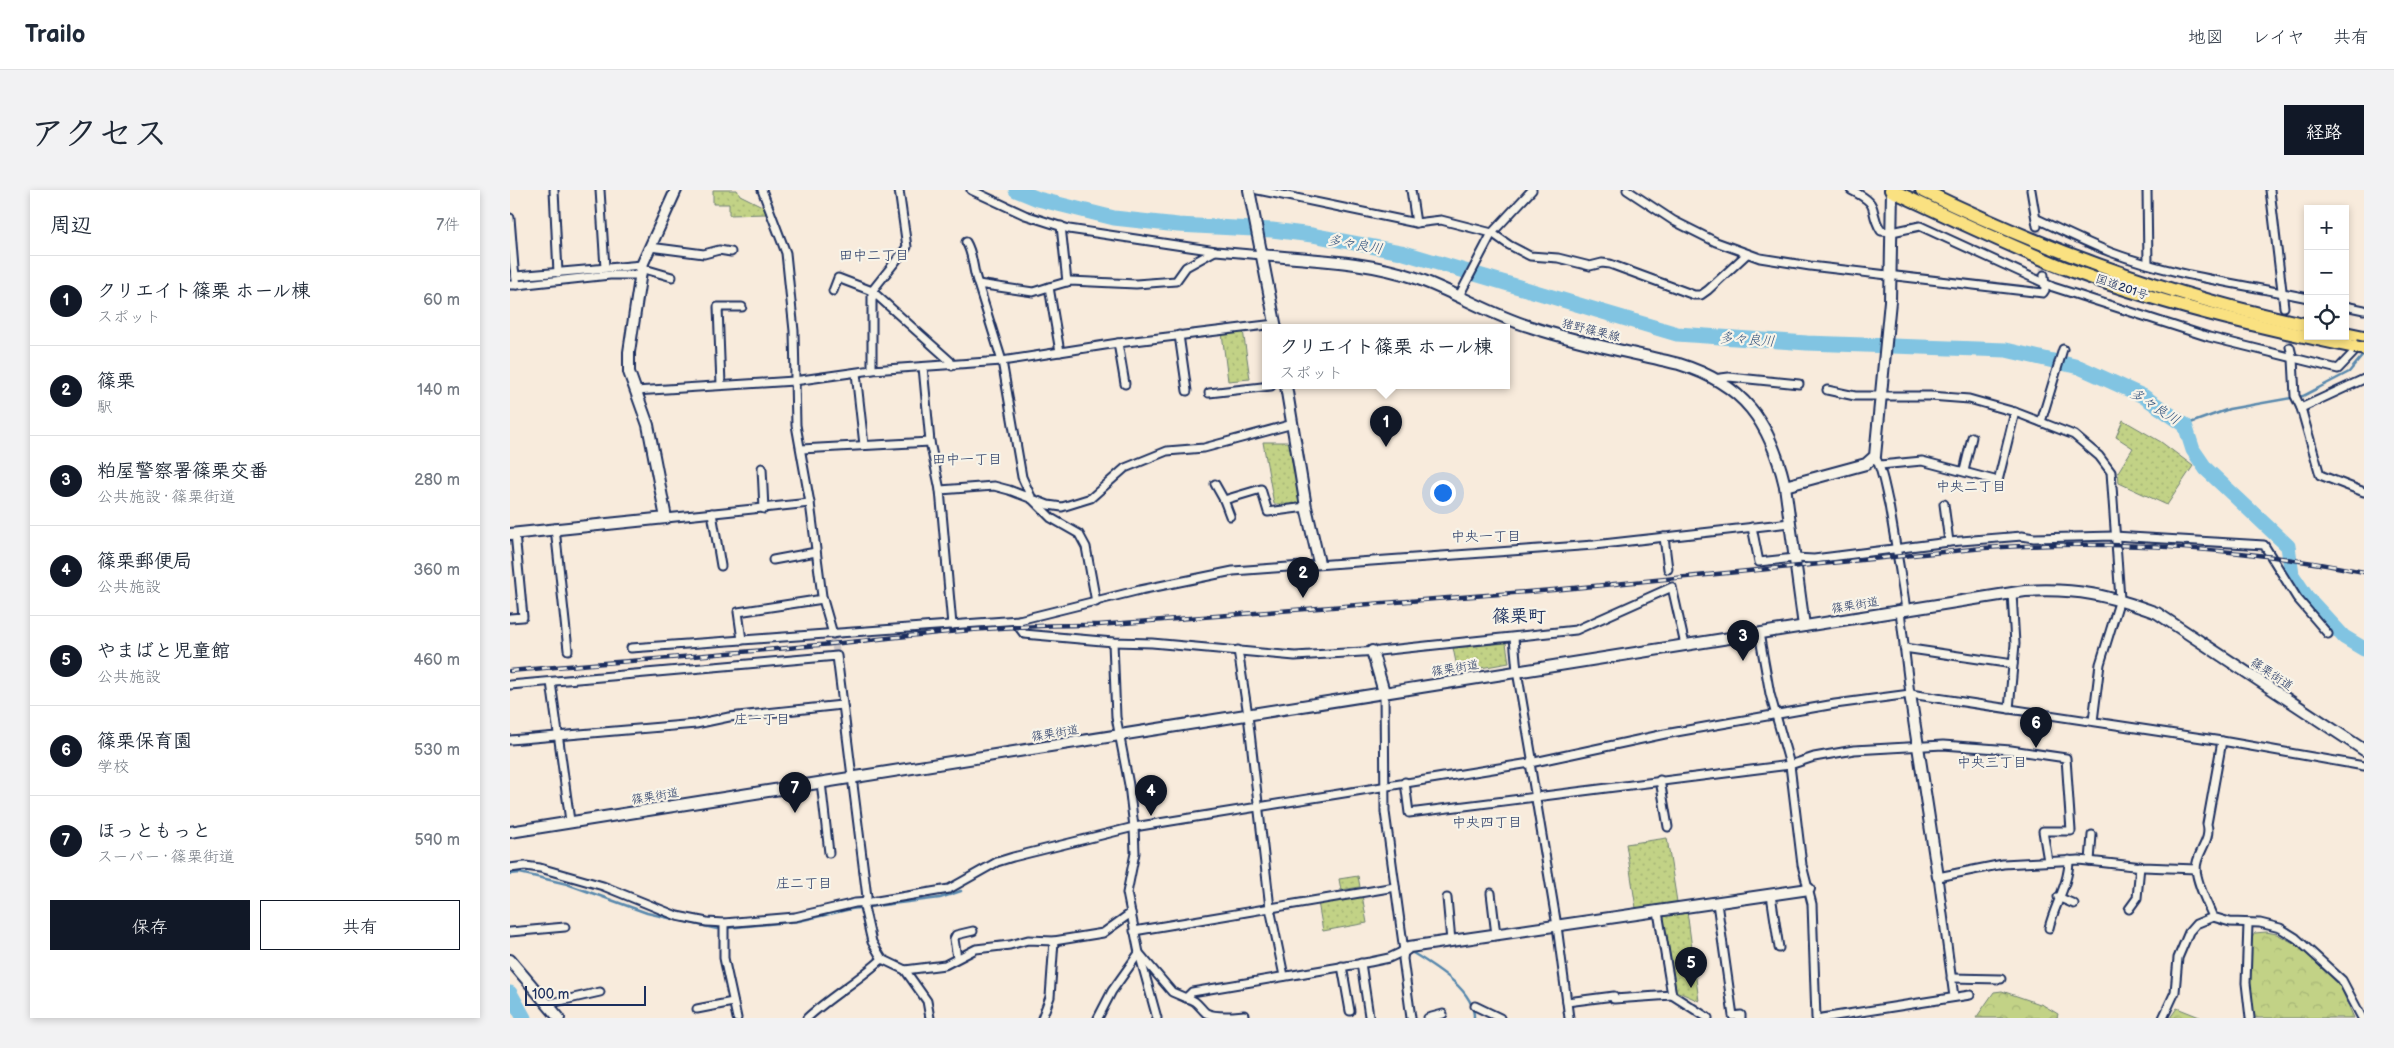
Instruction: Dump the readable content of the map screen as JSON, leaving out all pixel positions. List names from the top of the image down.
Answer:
{
  "streets": {
    "highway": ["国道201号"],
    "main road": ["猪野篠栗線", "篠栗街道"]
  },
  "crossings": [
    ["猪野篠栗線", "篠栗街道"]
  ],
  "districts": [
    "田中二丁目",
    "田中一丁目",
    "中央二丁目",
    "中央一丁目",
    "篠栗町",
    "庄一丁目",
    "中央三丁目",
    "中央四丁目",
    "庄二丁目"
  ],
  "water": ["多々良川"],
  "scale_bar": "100 m",
  "page": {
    "header": "Trailo",
    "nav": ["地図", "レイヤ", "共有"],
    "title": "アクセス",
    "buttons": [
      "経路",
      ["保存", "共有"]
    ],
    "heading": ["周辺", "7件"],
    "map_buttons": ["+", "−"],
    "list": [
      {
        "mark": "1",
        "name": "クリエイト篠栗 ホール棟",
        "note": "スポット",
        "value": "60 m"
      },
      {
        "mark": "2",
        "name": "篠栗",
        "note": "駅",
        "value": "140 m"
      },
      {
        "mark": "3",
        "name": "粕屋警察署篠栗交番",
        "note": "公共施設 · 篠栗街道",
        "value": "280 m"
      },
      {
        "mark": "4",
        "name": "篠栗郵便局",
        "note": "公共施設",
        "value": "360 m"
      },
      {
        "mark": "5",
        "name": "やまばと児童館",
        "note": "公共施設",
        "value": "460 m"
      },
      {
        "mark": "6",
        "name": "篠栗保育園",
        "note": "学校",
        "value": "530 m"
      },
      {
        "mark": "7",
        "name": "ほっともっと",
        "note": "スーパー · 篠栗街道",
        "value": "590 m"
      }
    ],
    "popup": ["クリエイト篠栗 ホール棟", "スポット"],
    "pins": [
      "1",
      "2",
      "3",
      "6",
      "7",
      "4",
      "5"
    ],
    "scale": "100 m"
  }
}
